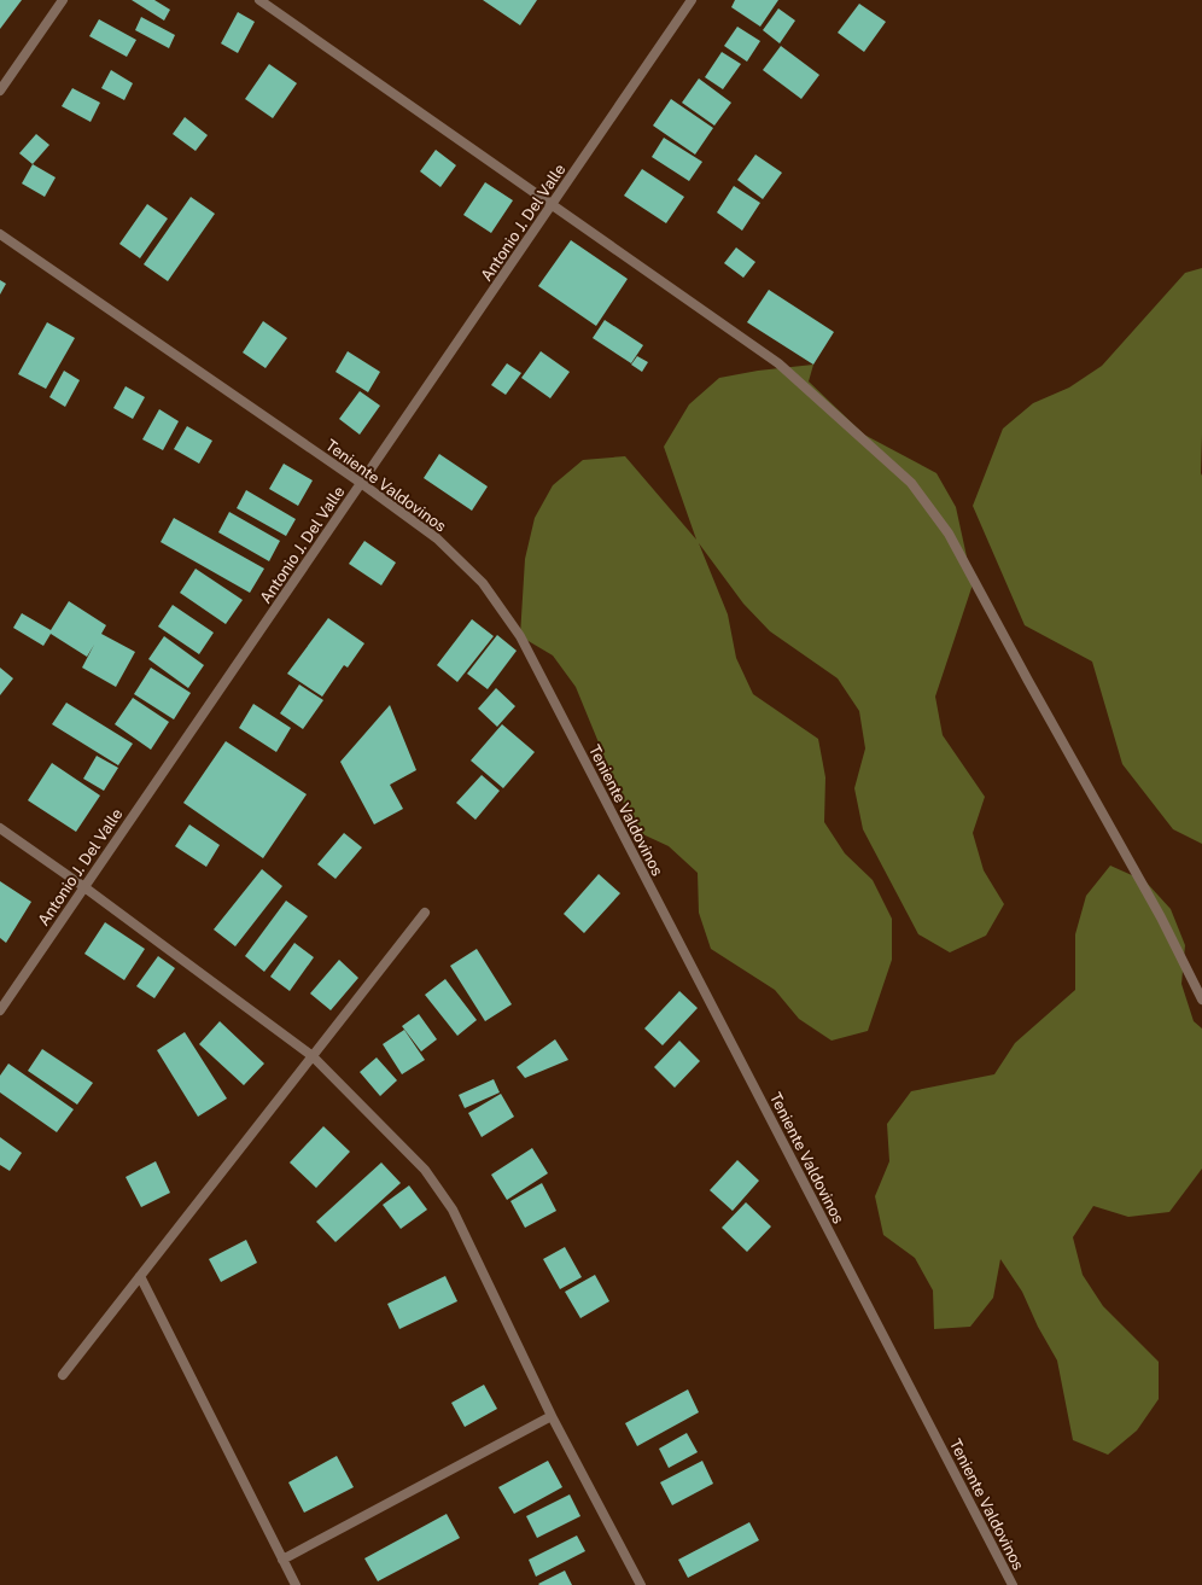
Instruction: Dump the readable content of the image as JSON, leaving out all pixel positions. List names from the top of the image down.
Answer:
{
  "streets": {
    "street": ["Antonio J. Del Valle", "Teniente Valdovinos"]
  },
  "crossings": [
    ["Antonio J. Del Valle", "Teniente Valdovinos"]
  ]
}
